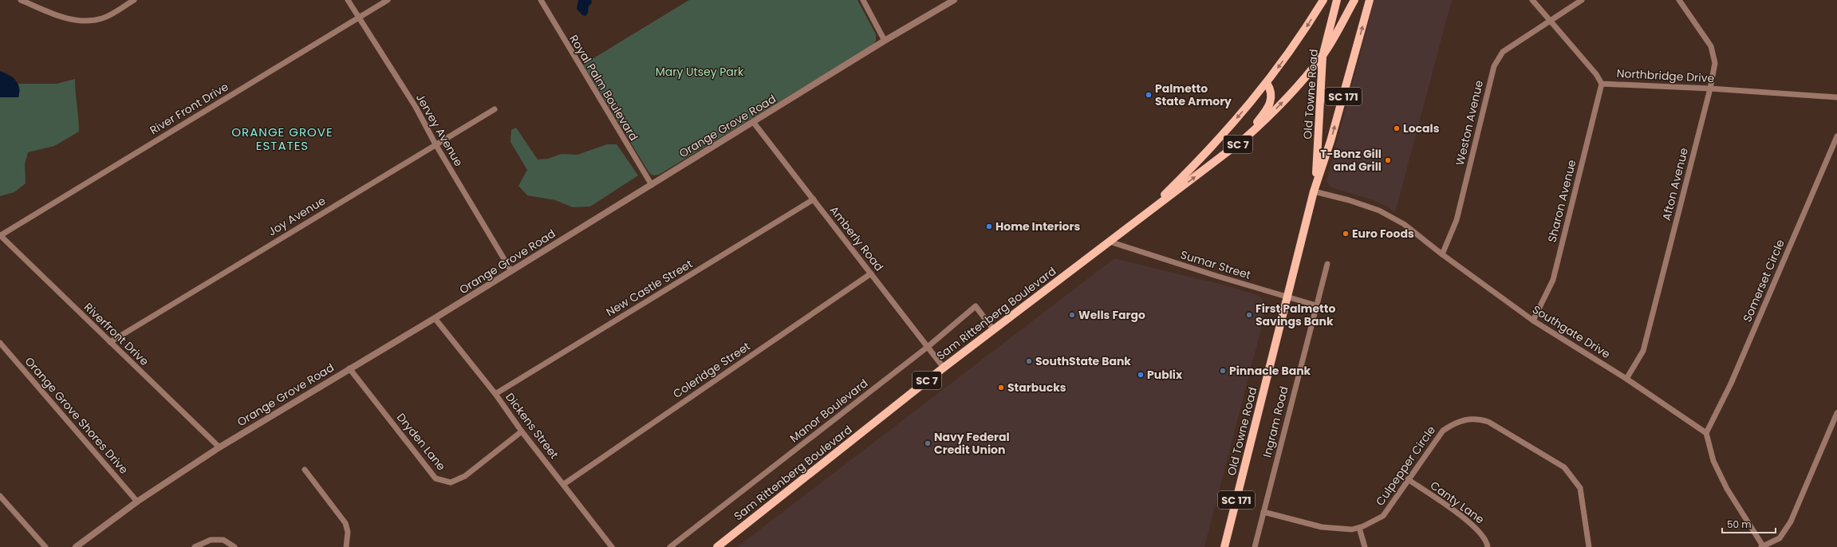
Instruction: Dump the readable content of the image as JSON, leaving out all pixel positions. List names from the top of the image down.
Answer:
{
  "streets": {
    "main road": [
      "Old Towne Road",
      "SC 171",
      "SC 7",
      "Sam Rittenberg Boulevard"
    ],
    "street": [
      "Northbridge Drive",
      "Royal Palm Boulevard",
      "River Front Drive",
      "Weston Avenue",
      "Orange Grove Road",
      "Jervey Avenue",
      "Afton Avenue",
      "Sharon Avenue",
      "Joy Avenue",
      "Amberly Road",
      "Sumar Street",
      "Somerset Circle",
      "New Castle Street",
      "Southgate Drive",
      "Riverfront Drive",
      "Coleridge Street",
      "Manor Boulevard",
      "Orange Grove Shores Drive",
      "Ingram Road",
      "Dickens Street",
      "Dryden Lane",
      "Culpepper Circle",
      "Canty Lane"
    ]
  },
  "crossings": [
    ["Northbridge Drive", "Weston Avenue"],
    ["Northbridge Drive", "Afton Avenue"],
    ["Northbridge Drive", "Sharon Avenue"],
    ["Royal Palm Boulevard", "Orange Grove Road"],
    ["Old Towne Road", "Sumar Street"],
    ["Old Towne Road", "Sam Rittenberg Boulevard"],
    ["Old Towne Road", "Southgate Drive"],
    ["River Front Drive", "Jervey Avenue"],
    ["River Front Drive", "Riverfront Drive"],
    ["Weston Avenue", "Southgate Drive"],
    ["Orange Grove Road", "Jervey Avenue"],
    ["Orange Grove Road", "Amberly Road"],
    ["Orange Grove Road", "Riverfront Drive"],
    ["Orange Grove Road", "Orange Grove Shores Drive"],
    ["Orange Grove Road", "Dickens Street"],
    ["Orange Grove Road", "Dryden Lane"],
    ["Jervey Avenue", "Joy Avenue"],
    ["Afton Avenue", "Southgate Drive"],
    ["Sharon Avenue", "Southgate Drive"],
    ["Joy Avenue", "Riverfront Drive"],
    ["Amberly Road", "New Castle Street"],
    ["Amberly Road", "Sam Rittenberg Boulevard"],
    ["Amberly Road", "Coleridge Street"],
    ["Amberly Road", "Manor Boulevard"],
    ["Sumar Street", "Sam Rittenberg Boulevard"],
    ["Sumar Street", "Ingram Road"],
    ["Somerset Circle", "Southgate Drive"],
    ["New Castle Street", "Dickens Street"],
    ["Sam Rittenberg Boulevard", "Manor Boulevard"],
    ["Coleridge Street", "Dickens Street"],
    ["Ingram Road", "Culpepper Circle"],
    ["Dickens Street", "Dryden Lane"],
    ["Culpepper Circle", "Canty Lane"]
  ],
  "districts": ["ORANGE GROVE ESTATES"],
  "parks": ["Mary Utsey Park"],
  "places": [
    "Palmetto State Armory",
    "Locals",
    "T-Bonz Gill and Grill",
    "Home Interiors",
    "Euro Foods",
    "Wells Fargo",
    "First Palmetto Savings Bank",
    "SouthState Bank",
    "Pinnacle Bank",
    "Publix",
    "Starbucks",
    "Navy Federal Credit Union"
  ],
  "scale_bar": "50 m"
}
